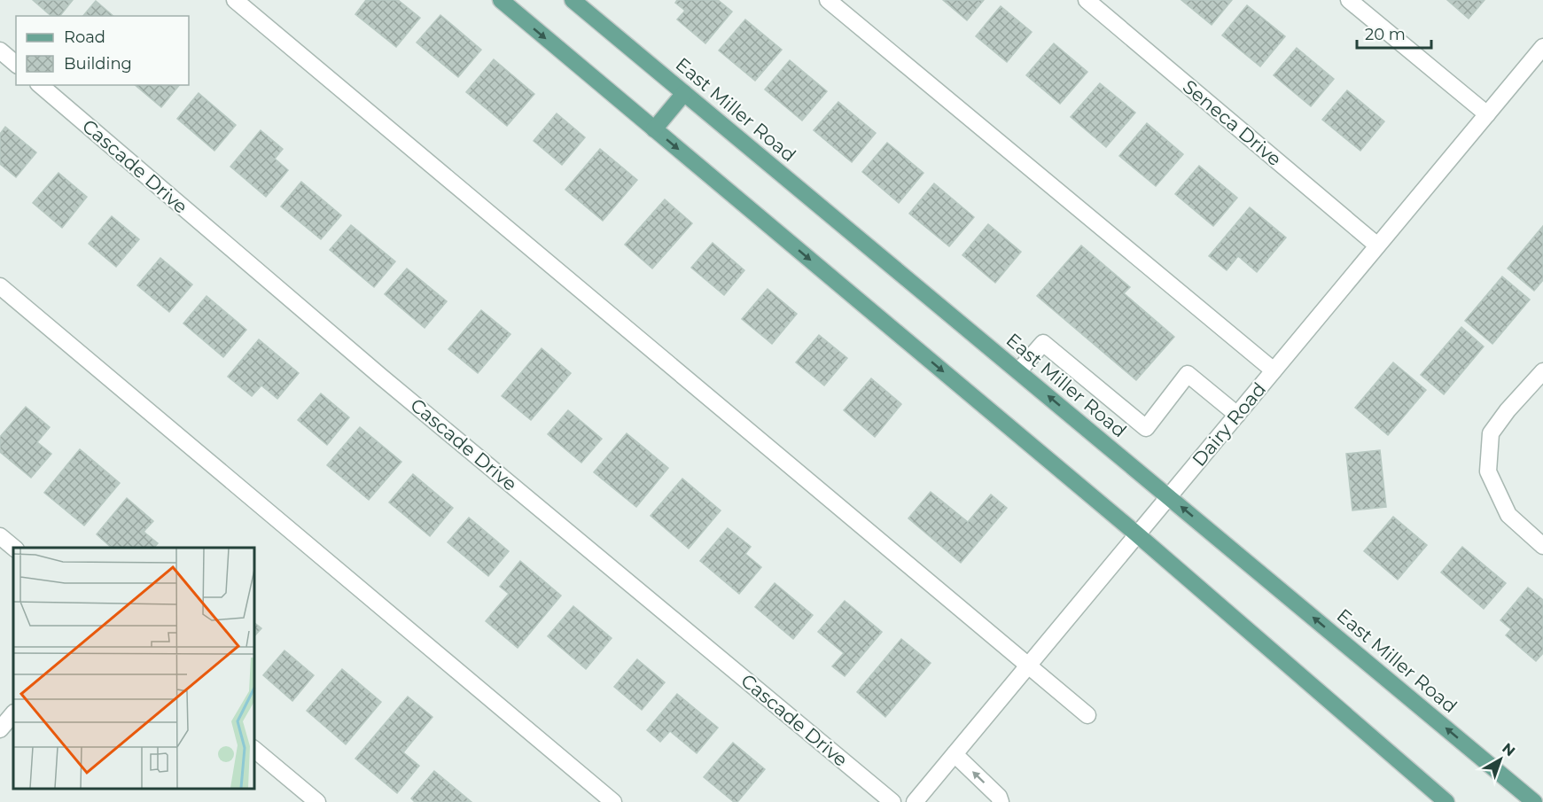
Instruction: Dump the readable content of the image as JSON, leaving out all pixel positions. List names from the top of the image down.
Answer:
{
  "streets": {
    "main road": ["East Miller Road"],
    "street": ["Seneca Drive", "Cascade Drive", "Dairy Road"]
  },
  "crossings": [
    ["East Miller Road", "Dairy Road"],
    ["Seneca Drive", "Dairy Road"]
  ],
  "legend": ["Road", "Building"],
  "scale_bar": "20 m",
  "north": "top right"
}
